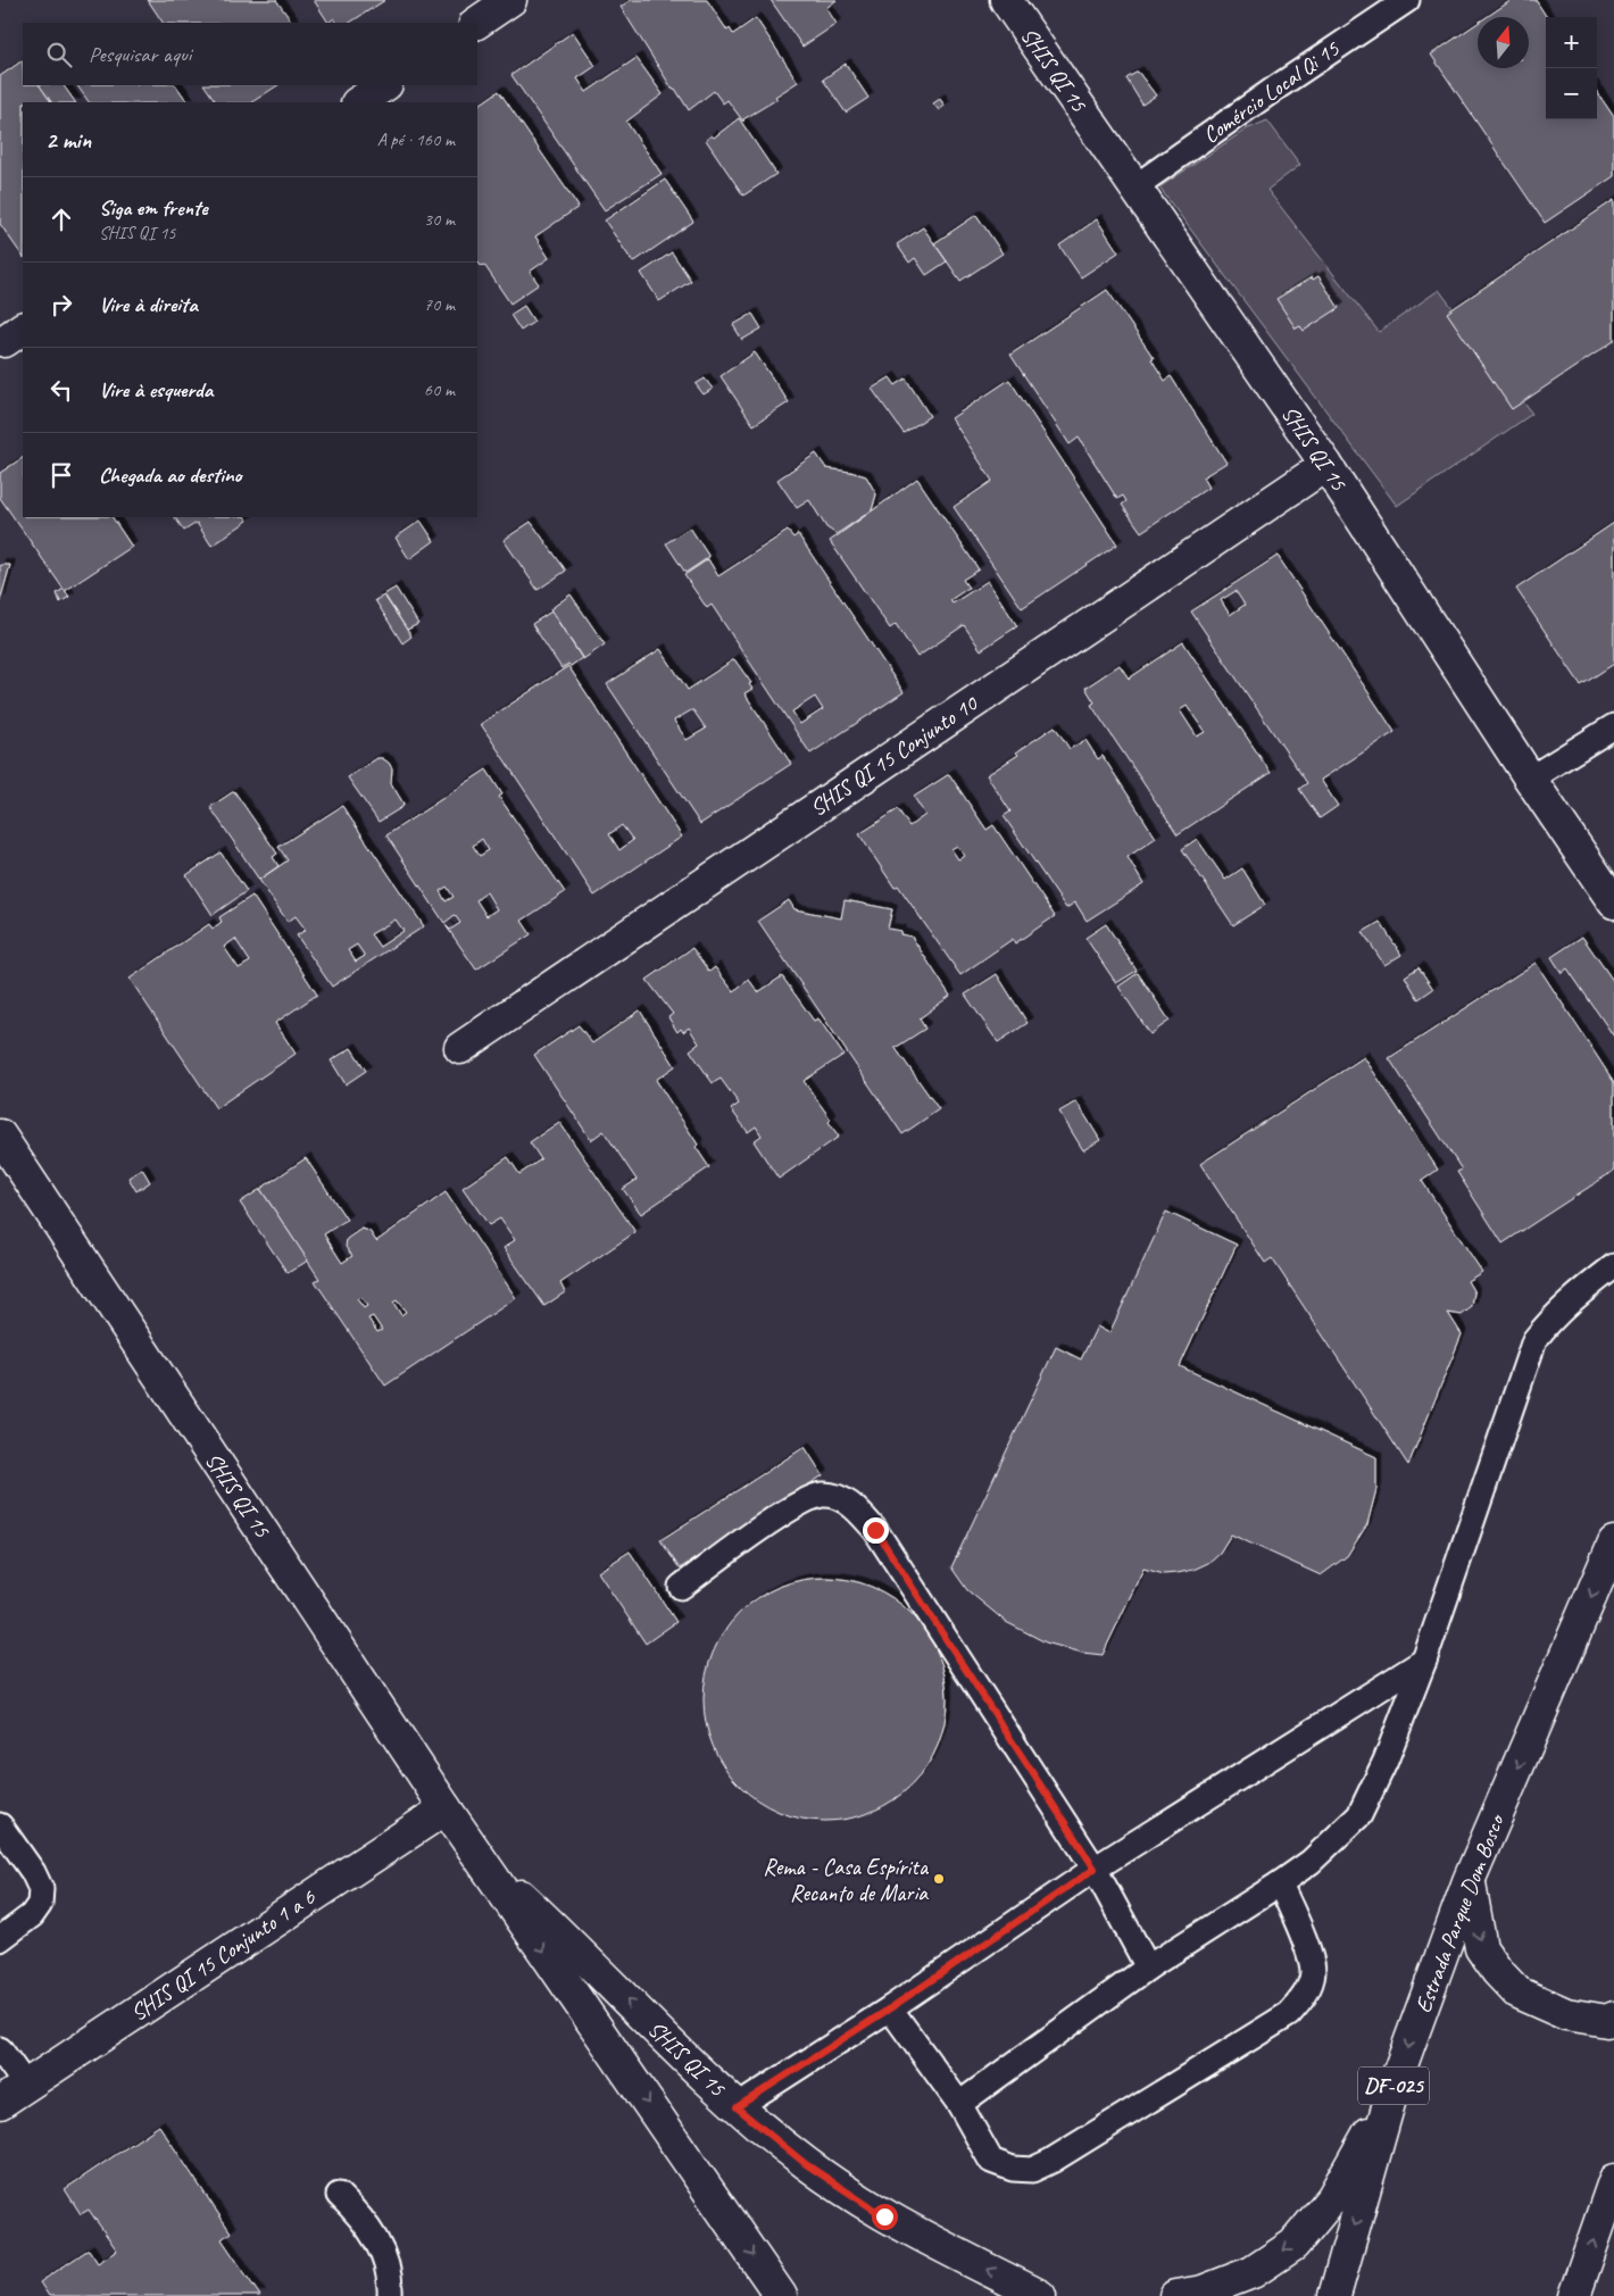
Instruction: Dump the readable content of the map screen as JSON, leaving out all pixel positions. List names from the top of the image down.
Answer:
{
  "streets": {
    "street": [
      "SHIS QI 15",
      "SHIS QI 15 Conjunto 10",
      "Estrada Parque Dom Bosco",
      "SHIS QI 15 Conjunto 1 a 6",
      "DF-025"
    ],
    "lane": ["Comércio Local Qi 15"]
  },
  "crossings": [
    ["SHIS QI 15", "Comércio Local Qi 15"],
    ["SHIS QI 15", "SHIS QI 15 Conjunto 10"],
    ["SHIS QI 15", "SHIS QI 15 Conjunto 1 a 6"]
  ],
  "one_way": ["Estrada Parque Dom Bosco"],
  "places": ["Rema - Casa Espírita Recanto de Maria"],
  "north": "top",
  "page": {
    "map_buttons": ["+", "−"],
    "search": "Pesquisar aqui",
    "heading": ["2 min", "A pé · 160 m"],
    "list": [
      ["Siga em frente", "SHIS QI 15", "30 m"],
      ["Vire à direita", "70 m"],
      ["Vire à esquerda", "60 m"],
      "Chegada ao destino"
    ]
  }
}
